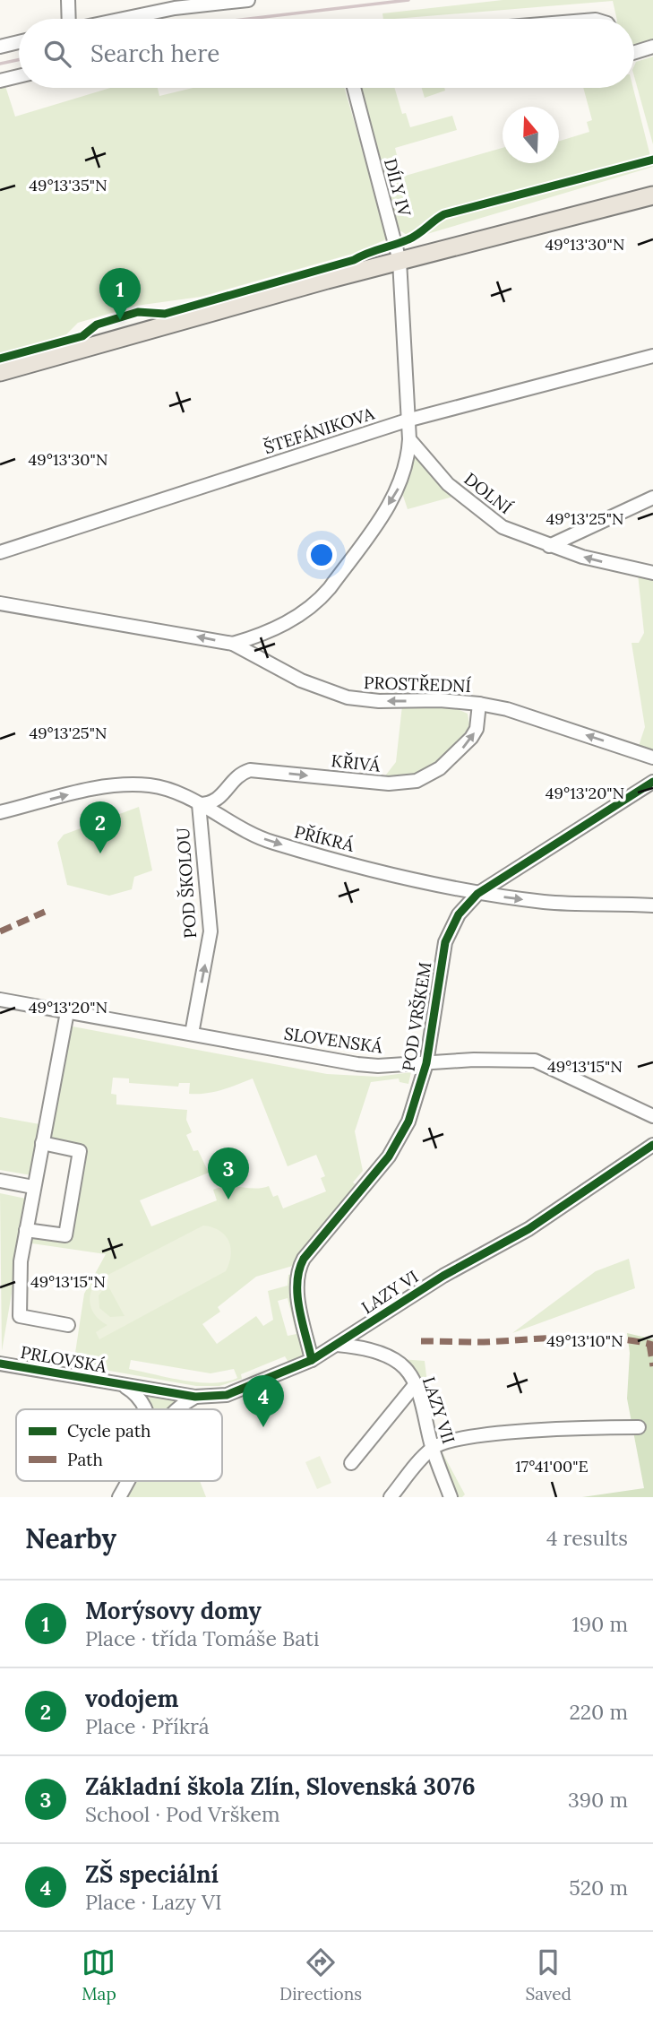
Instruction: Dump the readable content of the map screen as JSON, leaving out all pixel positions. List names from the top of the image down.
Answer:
{
  "streets": {
    "street": [
      "DÍLY IV",
      "ŠTEFÁNIKOVA",
      "DOLNÍ",
      "PROSTŘEDNÍ",
      "KŘIVÁ",
      "PŘÍKRÁ",
      "POD ŠKOLOU",
      "POD VRŠKEM",
      "SLOVENSKÁ",
      "LAZY VI",
      "PRLOVSKÁ",
      "LAZY VII"
    ]
  },
  "crossings": [
    ["DÍLY IV", "ŠTEFÁNIKOVA"],
    ["PROSTŘEDNÍ", "KŘIVÁ"],
    ["KŘIVÁ", "PŘÍKRÁ"],
    ["KŘIVÁ", "POD ŠKOLOU"],
    ["PŘÍKRÁ", "POD ŠKOLOU"],
    ["PŘÍKRÁ", "POD VRŠKEM"],
    ["POD ŠKOLOU", "SLOVENSKÁ"],
    ["POD VRŠKEM", "SLOVENSKÁ"],
    ["POD VRŠKEM", "LAZY VI"],
    ["LAZY VI", "PRLOVSKÁ"],
    ["LAZY VI", "LAZY VII"]
  ],
  "one_way": [
    "DOLNÍ",
    "PROSTŘEDNÍ",
    "KŘIVÁ",
    "PŘÍKRÁ",
    "POD ŠKOLOU"
  ],
  "legend": ["Cycle path", "Path"],
  "north": "top",
  "page": {
    "search": "Search here",
    "pins": [
      "1",
      "2",
      "3",
      "4"
    ],
    "heading": ["Nearby", "4 results"],
    "list": [
      {
        "mark": "1",
        "name": "Morýsovy domy",
        "note": "Place · třída Tomáše Bati",
        "value": "190 m"
      },
      {
        "mark": "2",
        "name": "vodojem",
        "note": "Place · Příkrá",
        "value": "220 m"
      },
      {
        "mark": "3",
        "name": "Základní škola Zlín, Slovenská 3076",
        "note": "School · Pod Vrškem",
        "value": "390 m"
      },
      {
        "mark": "4",
        "name": "ZŠ speciální",
        "note": "Place · Lazy VI",
        "value": "520 m"
      }
    ],
    "nav": ["Map", "Directions", "Saved"]
  },
  "coordinates": [
    "49°13'35\"N",
    "49°13'30\"N",
    "49°13'25\"N",
    "49°13'20\"N",
    "49°13'15\"N",
    "49°13'10\"N",
    "17°41'00\"E"
  ]
}
